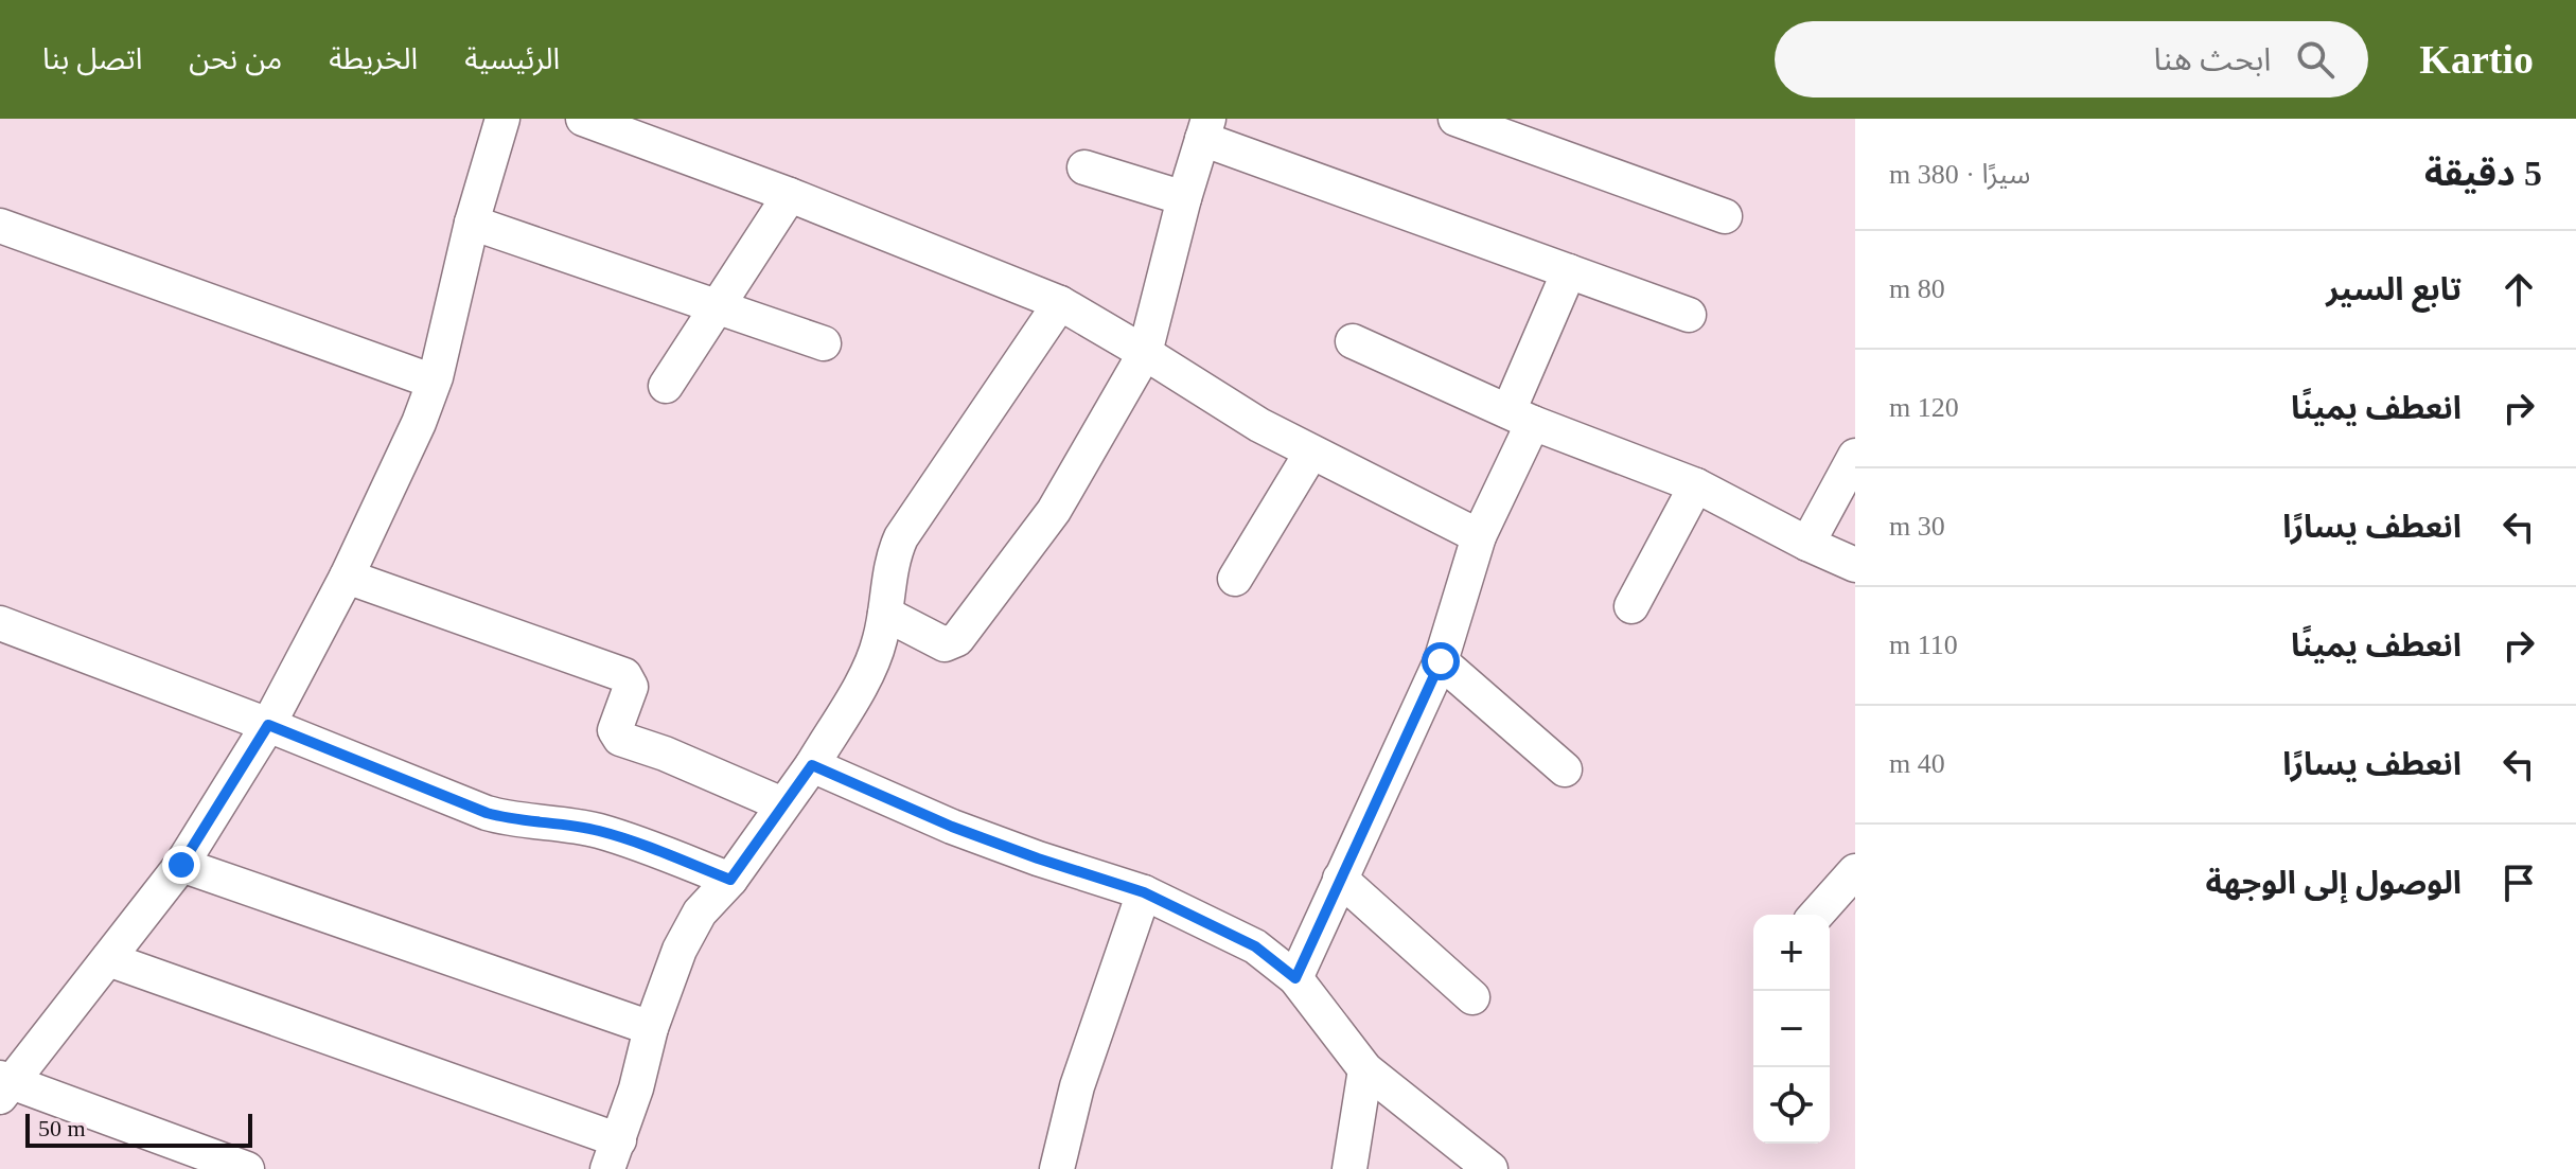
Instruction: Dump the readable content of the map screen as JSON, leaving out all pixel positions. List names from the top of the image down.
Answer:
{
  "scale_bar": "50 m",
  "page": {
    "header": "Kartio",
    "search": "ابحث هنا",
    "nav": [
      "الرئيسية",
      "الخريطة",
      "من نحن",
      "اتصل بنا"
    ],
    "heading": ["5 دقيقة", "سيرًا · 380 m"],
    "list": [
      ["تابع السير", "80 m"],
      ["انعطف يمينًا", "120 m"],
      ["انعطف يسارًا", "30 m"],
      ["انعطف يمينًا", "110 m"],
      ["انعطف يسارًا", "40 m"],
      "الوصول إلى الوجهة"
    ],
    "map_buttons": ["+", "−"],
    "scale": "50 m"
  }
}
